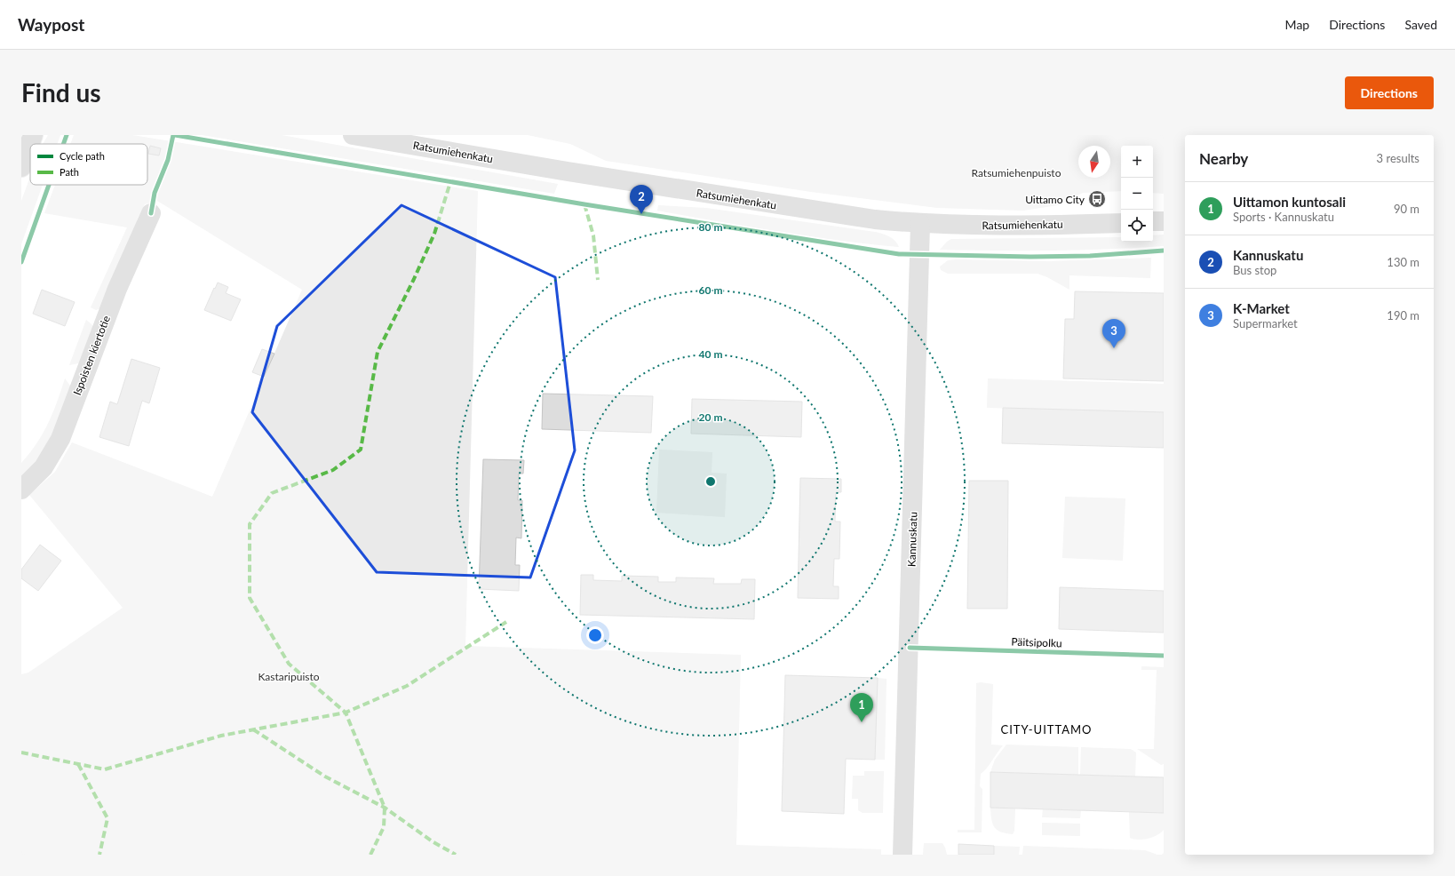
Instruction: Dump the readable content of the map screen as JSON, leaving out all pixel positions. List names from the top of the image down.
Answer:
{
  "streets": {
    "street": ["Ratsumiehenkatu", "Ispoisten kiertotie", "Kannuskatu"],
    "cycle path": ["Päitsipolku"]
  },
  "crossings": [
    ["Ratsumiehenkatu", "Kannuskatu"]
  ],
  "districts": ["CITY-UITTAMO"],
  "parks": ["Ratsumiehenpuisto", "Kastaripuisto"],
  "places": {
    "bus stop": ["Uittamo City"]
  },
  "legend": ["Cycle path", "Path"],
  "north": "bottom",
  "page": {
    "header": "Waypost",
    "nav": ["Map", "Directions", "Saved"],
    "buttons": "Directions",
    "title": "Find us",
    "heading": ["Nearby", "3 results"],
    "map_buttons": ["+", "−"],
    "list": [
      {
        "mark": "1",
        "name": "Uittamon kuntosali",
        "note": "Sports · Kannuskatu",
        "value": "90 m"
      },
      {
        "mark": "2",
        "name": "Kannuskatu",
        "note": "Bus stop",
        "value": "130 m"
      },
      {
        "mark": "3",
        "name": "K-Market",
        "note": "Supermarket",
        "value": "190 m"
      }
    ],
    "pins": ["2", "3", "1"]
  },
  "rings": [
    "80 m",
    "60 m",
    "40 m",
    "20 m"
  ]
}
